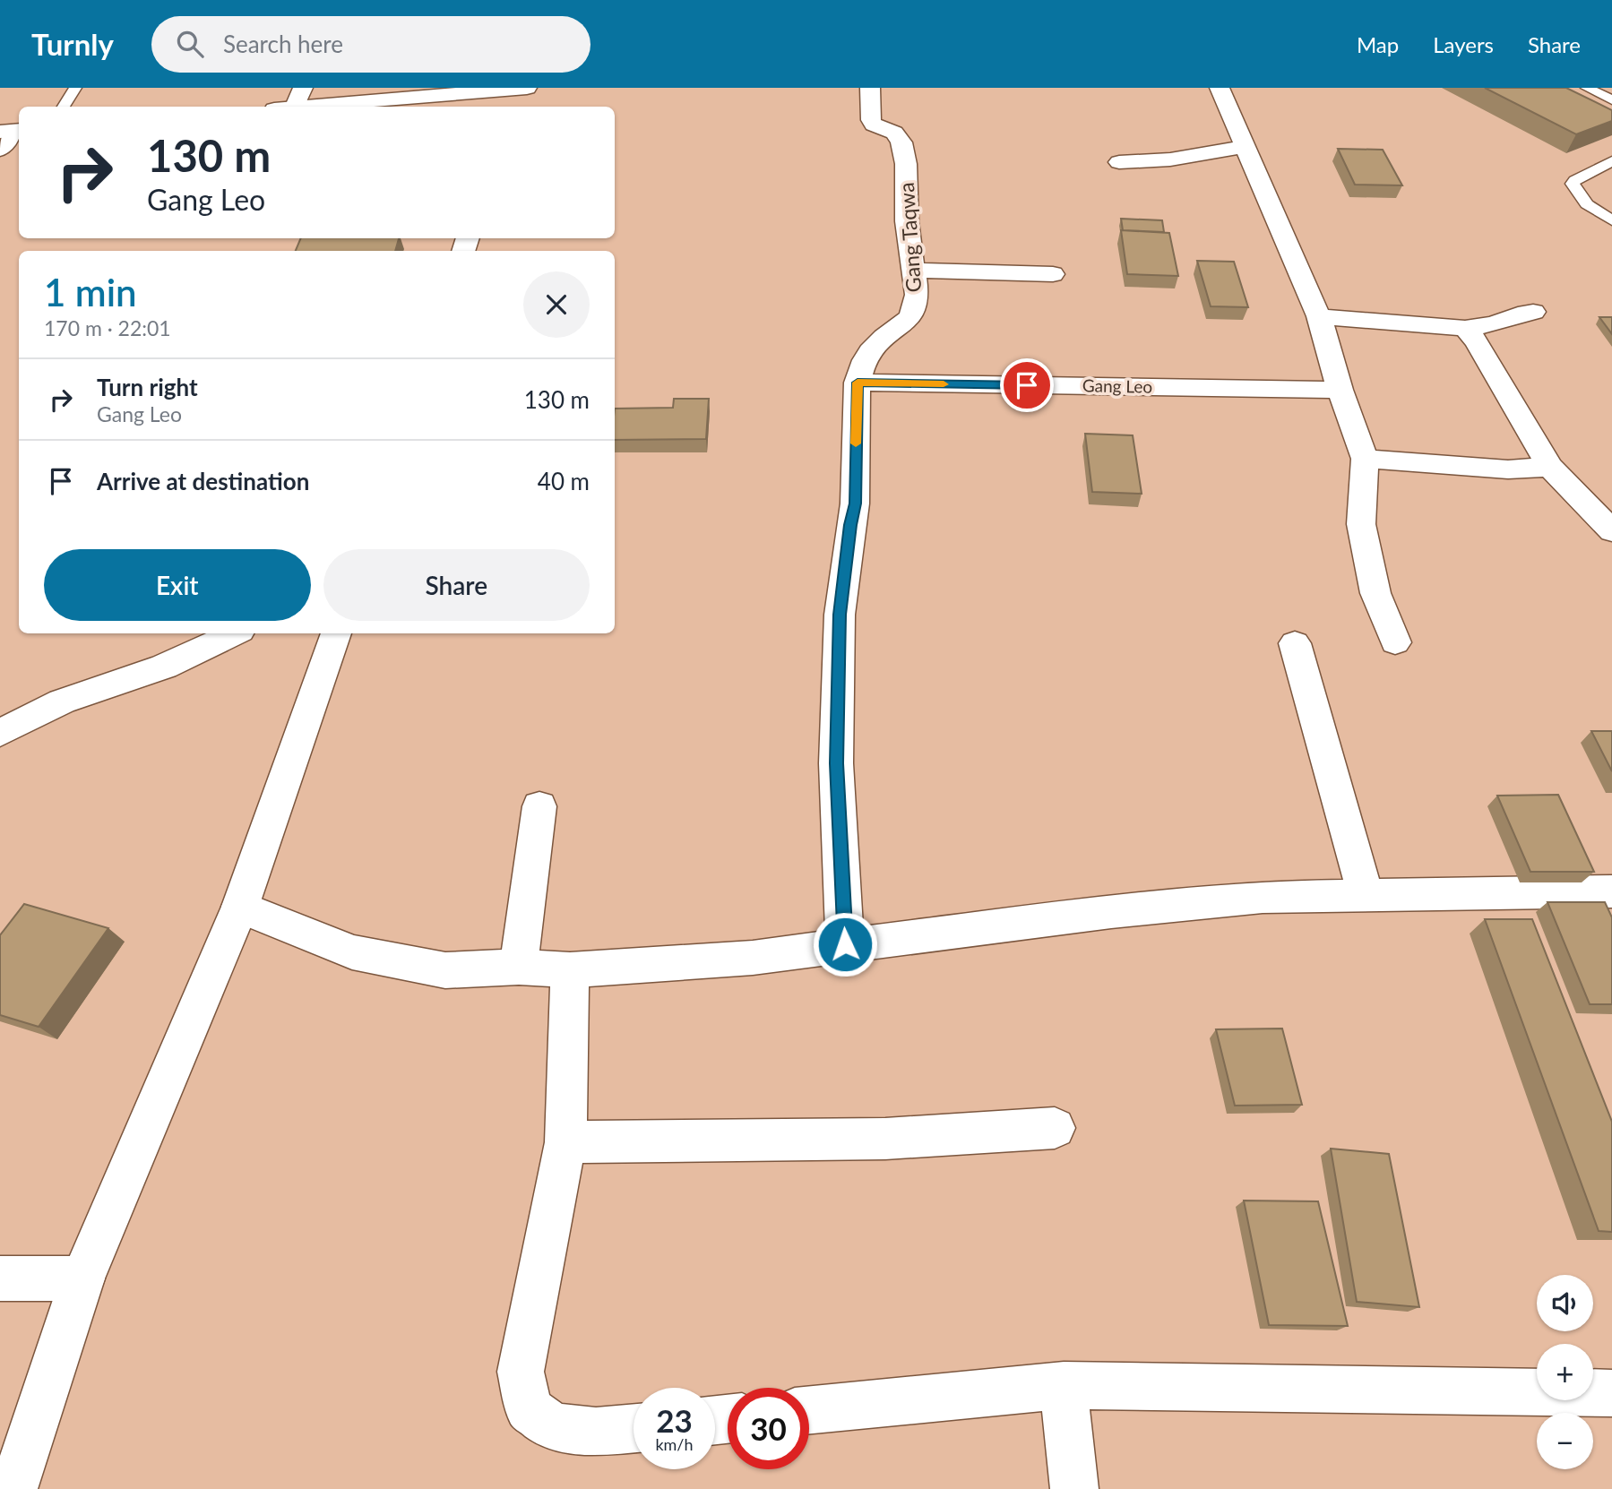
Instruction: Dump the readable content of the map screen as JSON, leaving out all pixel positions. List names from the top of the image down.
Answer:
{
  "streets": {
    "street": ["Gang Taqwa", "Gang Leo"]
  },
  "crossings": [
    ["Gang Taqwa", "Gang Leo"]
  ],
  "page": {
    "header": "Turnly",
    "search": "Search here",
    "nav": ["Map", "Layers", "Share"],
    "turn": ["130 m", "Gang Leo"],
    "heading": ["1 min", "170 m · 22:01"],
    "list": [
      {
        "name": "Turn right",
        "note": "Gang Leo",
        "value": "130 m"
      },
      {
        "name": "Arrive at destination",
        "value": "40 m"
      }
    ],
    "buttons": ["Exit", "Share"],
    "map_buttons": ["+", "−"],
    "speed": "23 km/h",
    "limit": "30"
  }
}
